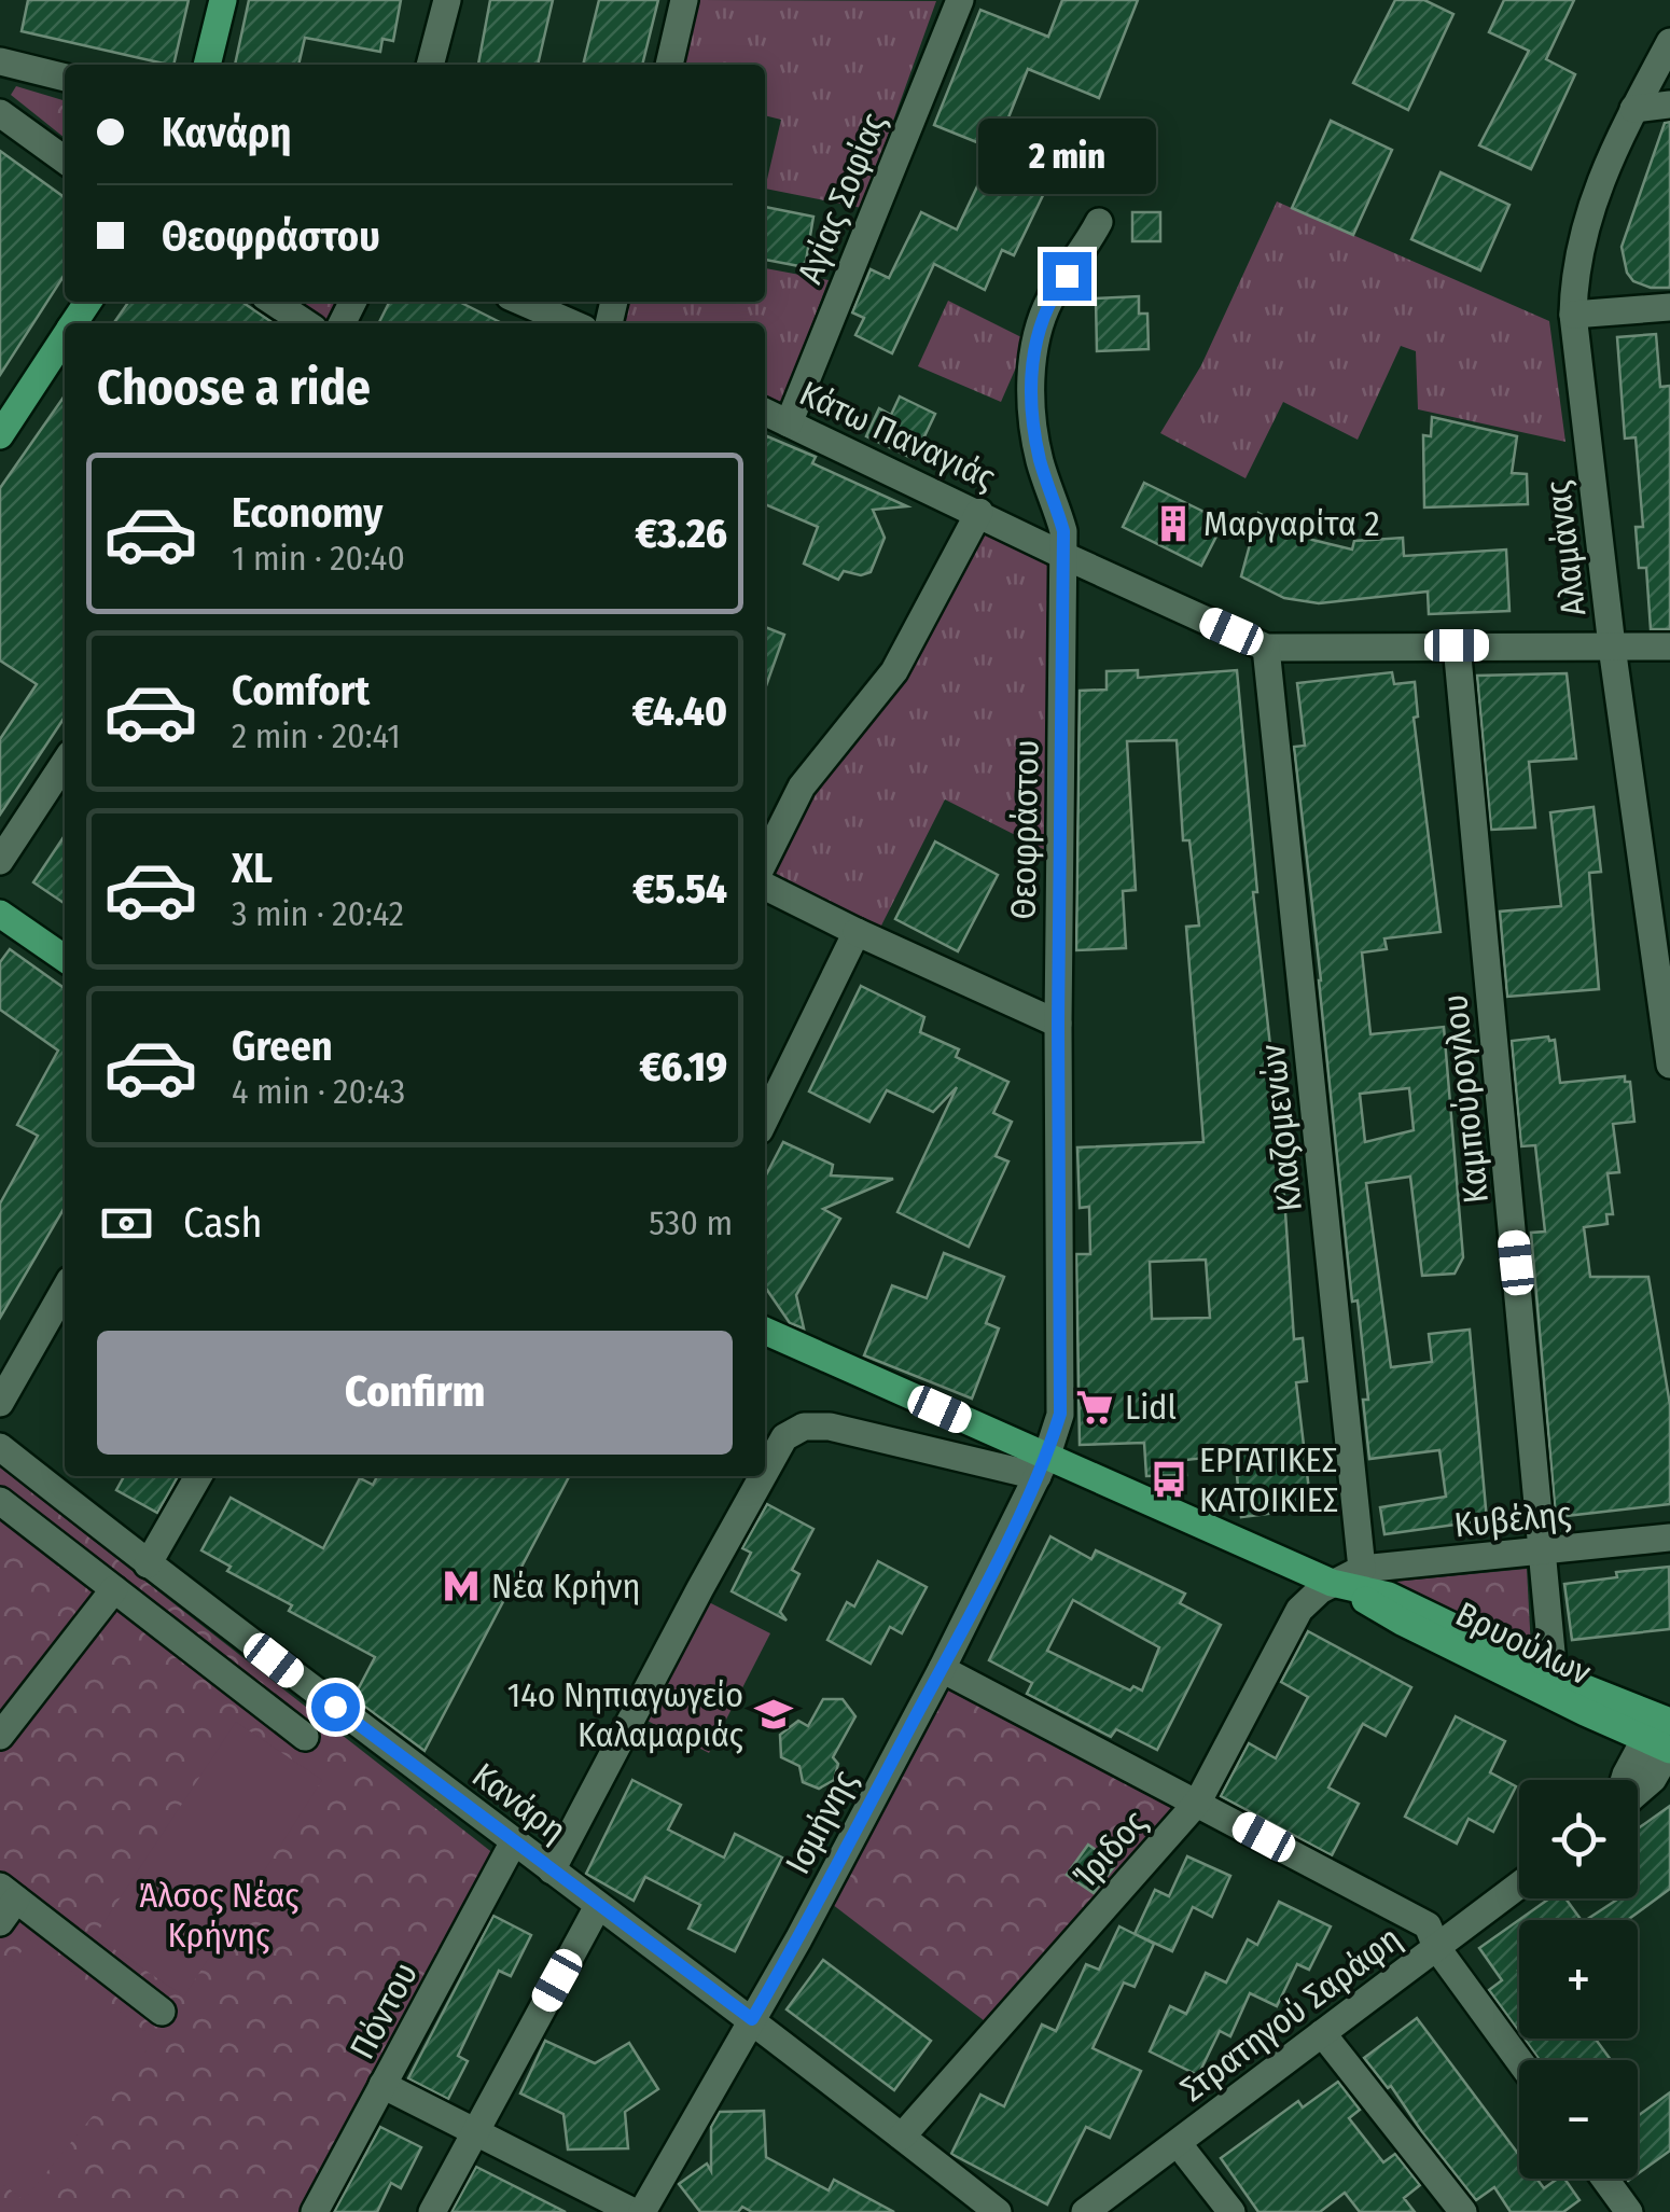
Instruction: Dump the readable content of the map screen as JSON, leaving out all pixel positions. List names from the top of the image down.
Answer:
{
  "streets": {
    "main road": ["Βρυούλων"],
    "street": [
      "Αγίας Σοφίας",
      "Κάτω Παναγιάς",
      "Αλαμάνας",
      "Θεοφράστου",
      "Καμπούρογλου",
      "Κλαζομενών",
      "Κυβέλης",
      "Κανάρη",
      "Ισμήνης",
      "Ίριδος",
      "Πόντου",
      "Στρατηγού Σαράφη"
    ]
  },
  "crossings": [
    ["Αγίας Σοφίας", "Κάτω Παναγιάς"],
    ["Κάτω Παναγιάς", "Θεοφράστου"],
    ["Κάτω Παναγιάς", "Κλαζομενών"],
    ["Θεοφράστου", "Βρυούλων"],
    ["Θεοφράστου", "Ισμήνης"],
    ["Καμπούρογλου", "Κυβέλης"],
    ["Καμπούρογλου", "Βρυούλων"],
    ["Κλαζομενών", "Κυβέλης"],
    ["Κλαζομενών", "Βρυούλων"],
    ["Κλαζομενών", "Ίριδος"],
    ["Κυβέλης", "Βρυούλων"],
    ["Κυβέλης", "Ίριδος"],
    ["Βρυούλων", "Ισμήνης"],
    ["Βρυούλων", "Ίριδος"],
    ["Κανάρη", "Ισμήνης"],
    ["Κανάρη", "Ίριδος"],
    ["Κανάρη", "Πόντου"]
  ],
  "parks": ["Άλσος Νέας Κρήνης"],
  "places": {
    "building": ["Μαργαρίτα 2"],
    "supermarket": ["Lidl"],
    "bus stop": ["ΕΡΓΑΤΙΚΕΣ ΚΑΤΟΙΚΙΕΣ"],
    "metro station": ["Νέα Κρήνη"],
    "school or university": ["14ο Νηπιαγωγείο Καλαμαριάς"]
  },
  "page": {
    "banner": ["Κανάρη", "Θεοφράστου"],
    "bubble": "2 min",
    "heading": "Choose a ride",
    "list": [
      {
        "name": "Economy",
        "note": "1 min · 20:40",
        "value": "€3.26"
      },
      {
        "name": "Comfort",
        "note": "2 min · 20:41",
        "value": "€4.40"
      },
      {
        "name": "XL",
        "note": "3 min · 20:42",
        "value": "€5.54"
      },
      {
        "name": "Green",
        "note": "4 min · 20:43",
        "value": "€6.19"
      }
    ],
    "pay": ["Cash", "530 m"],
    "buttons": "Confirm",
    "map_buttons": ["+", "−"]
  }
}
